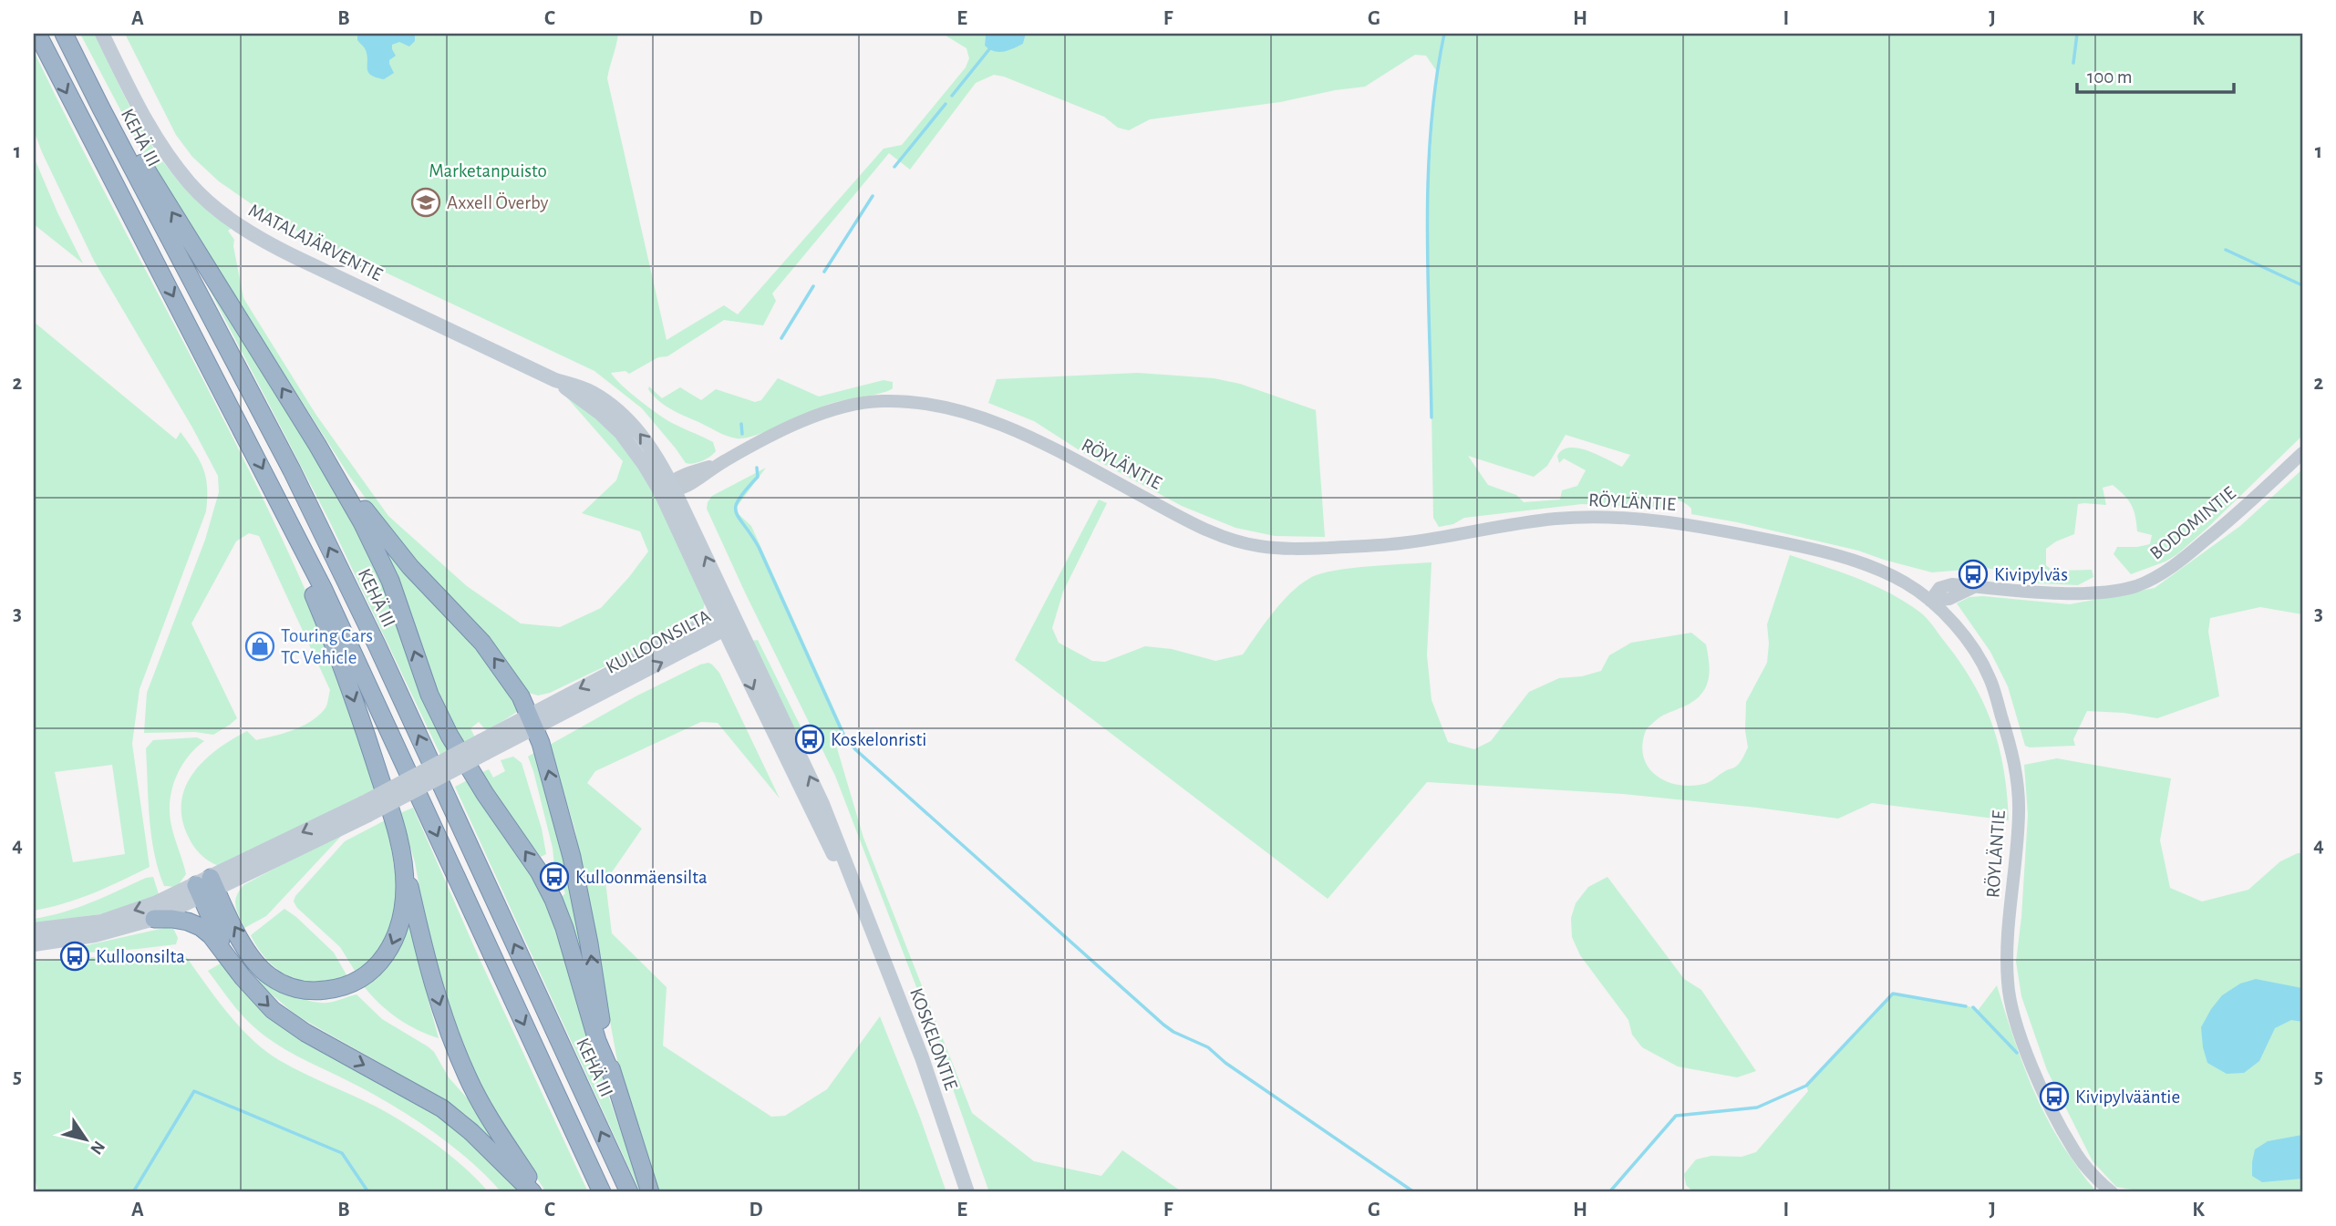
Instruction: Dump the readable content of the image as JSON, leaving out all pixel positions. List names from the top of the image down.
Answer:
{
  "streets": {
    "highway": ["KEHÄ III"],
    "main road": ["MATALAJÄRVENTIE", "KULLOONSILTA", "KOSKELONTIE"],
    "street": ["RÖYLÄNTIE", "BODOMINTIE"]
  },
  "crossings": [
    ["MATALAJÄRVENTIE", "RÖYLÄNTIE"],
    ["MATALAJÄRVENTIE", "KULLOONSILTA"],
    ["MATALAJÄRVENTIE", "KOSKELONTIE"],
    ["RÖYLÄNTIE", "BODOMINTIE"],
    ["KULLOONSILTA", "KOSKELONTIE"]
  ],
  "parks": ["Marketanpuisto"],
  "places": {
    "school or university": ["Axxell Överby"],
    "bus stop": [
      "Kivipylväs",
      "Koskelonristi",
      "Kulloonmäensilta",
      "Kulloonsilta",
      "Kivipylvääntie"
    ],
    "shop": ["Touring Cars TC Vehicle"]
  },
  "scale_bar": "100 m",
  "north": "bottom right",
  "grid": {
    "columns": [
      "A",
      "B",
      "C",
      "D",
      "E",
      "F",
      "G",
      "H",
      "I",
      "J",
      "K"
    ],
    "rows": [
      "1",
      "2",
      "3",
      "4",
      "5"
    ]
  }
}
